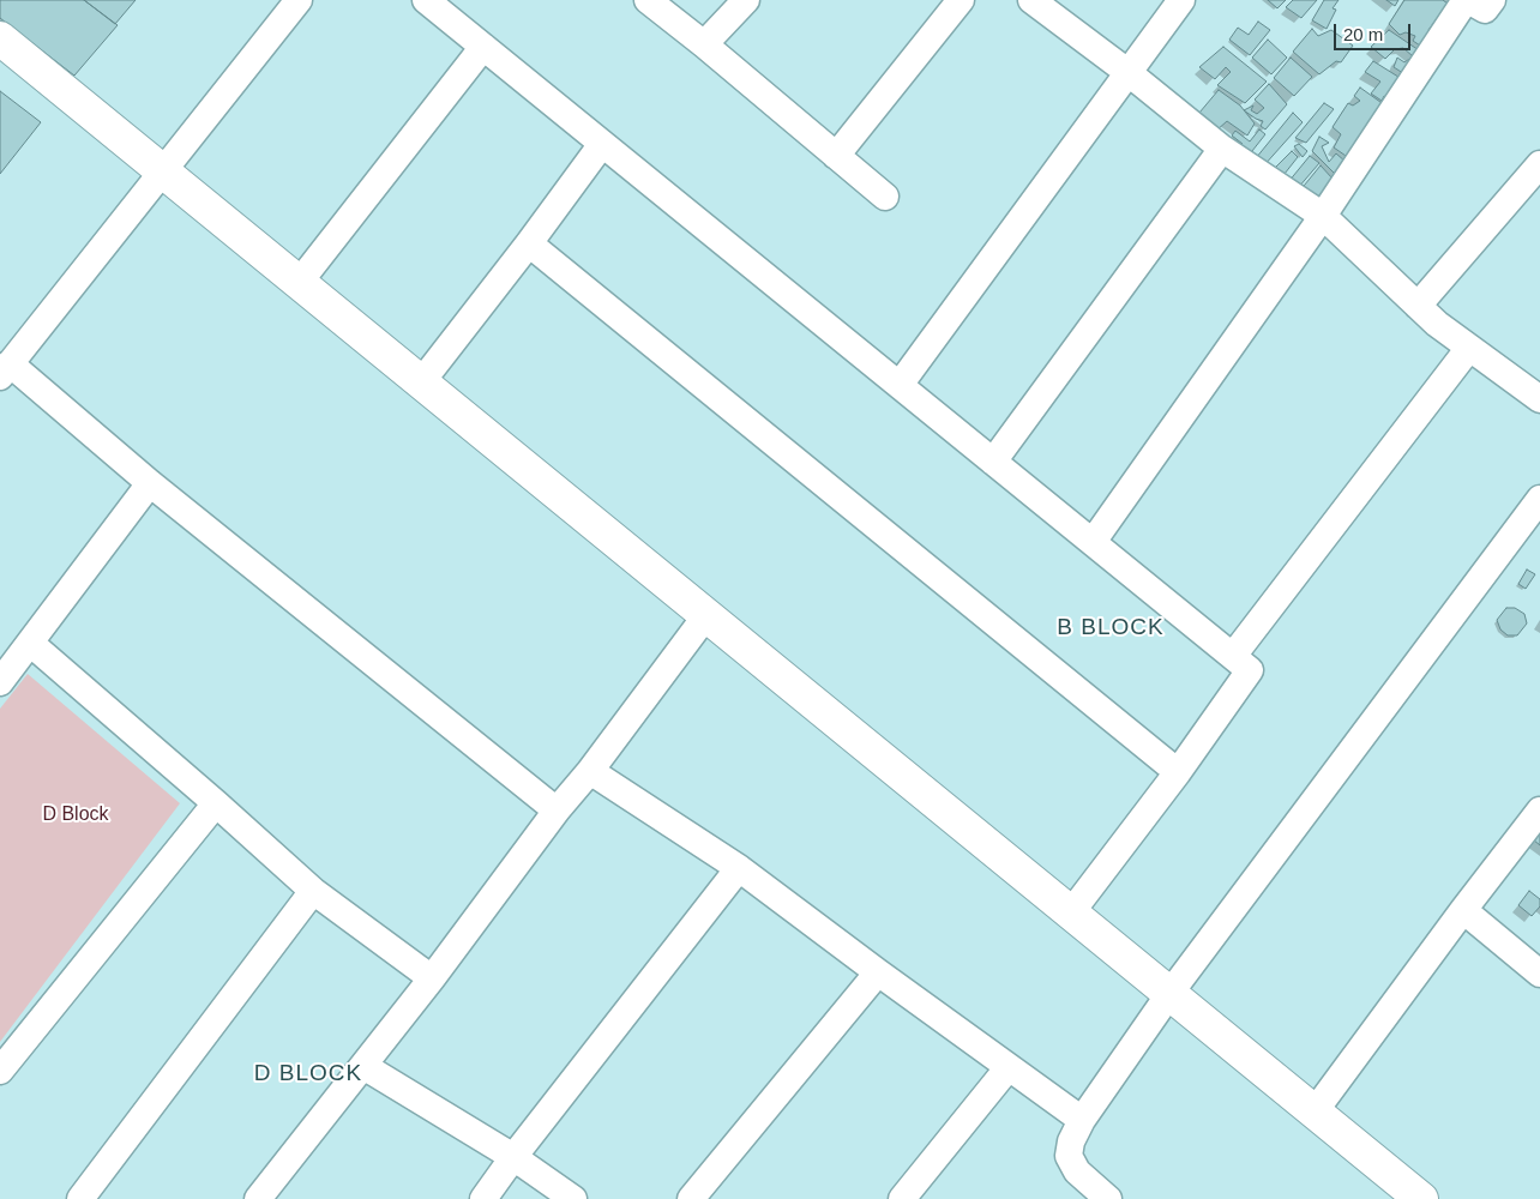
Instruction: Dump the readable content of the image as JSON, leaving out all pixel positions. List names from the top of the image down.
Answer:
{
  "districts": ["B BLOCK", "D BLOCK"],
  "parks": ["D Block"],
  "scale_bar": "20 m"
}
